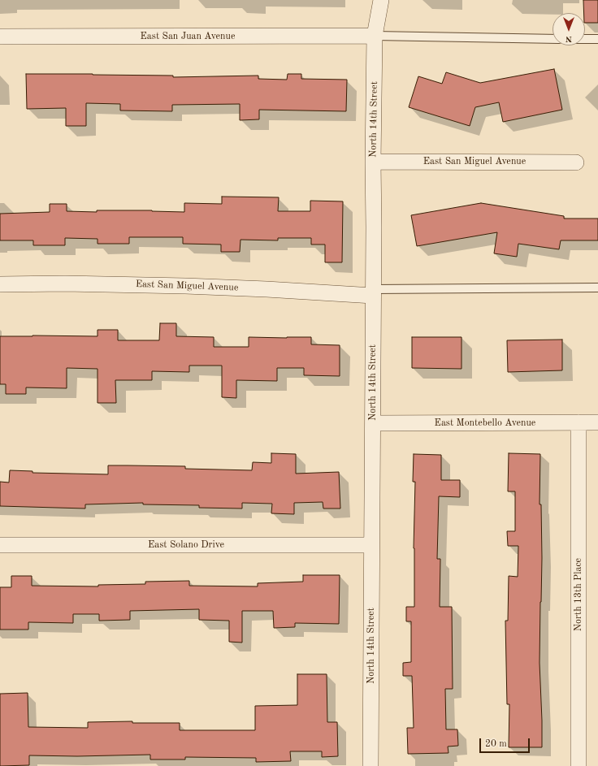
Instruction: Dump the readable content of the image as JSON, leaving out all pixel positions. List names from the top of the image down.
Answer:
{
  "streets": {
    "street": [
      "East San Juan Avenue",
      "North 14th Street",
      "East San Miguel Avenue",
      "East Montebello Avenue",
      "East Solano Drive",
      "North 13th Place"
    ]
  },
  "crossings": [
    ["East San Juan Avenue", "North 14th Street"],
    ["North 14th Street", "East San Miguel Avenue"],
    ["North 14th Street", "East Montebello Avenue"],
    ["North 14th Street", "East Solano Drive"],
    ["East Montebello Avenue", "North 13th Place"]
  ],
  "scale_bar": "20 m",
  "north": "bottom"
}
